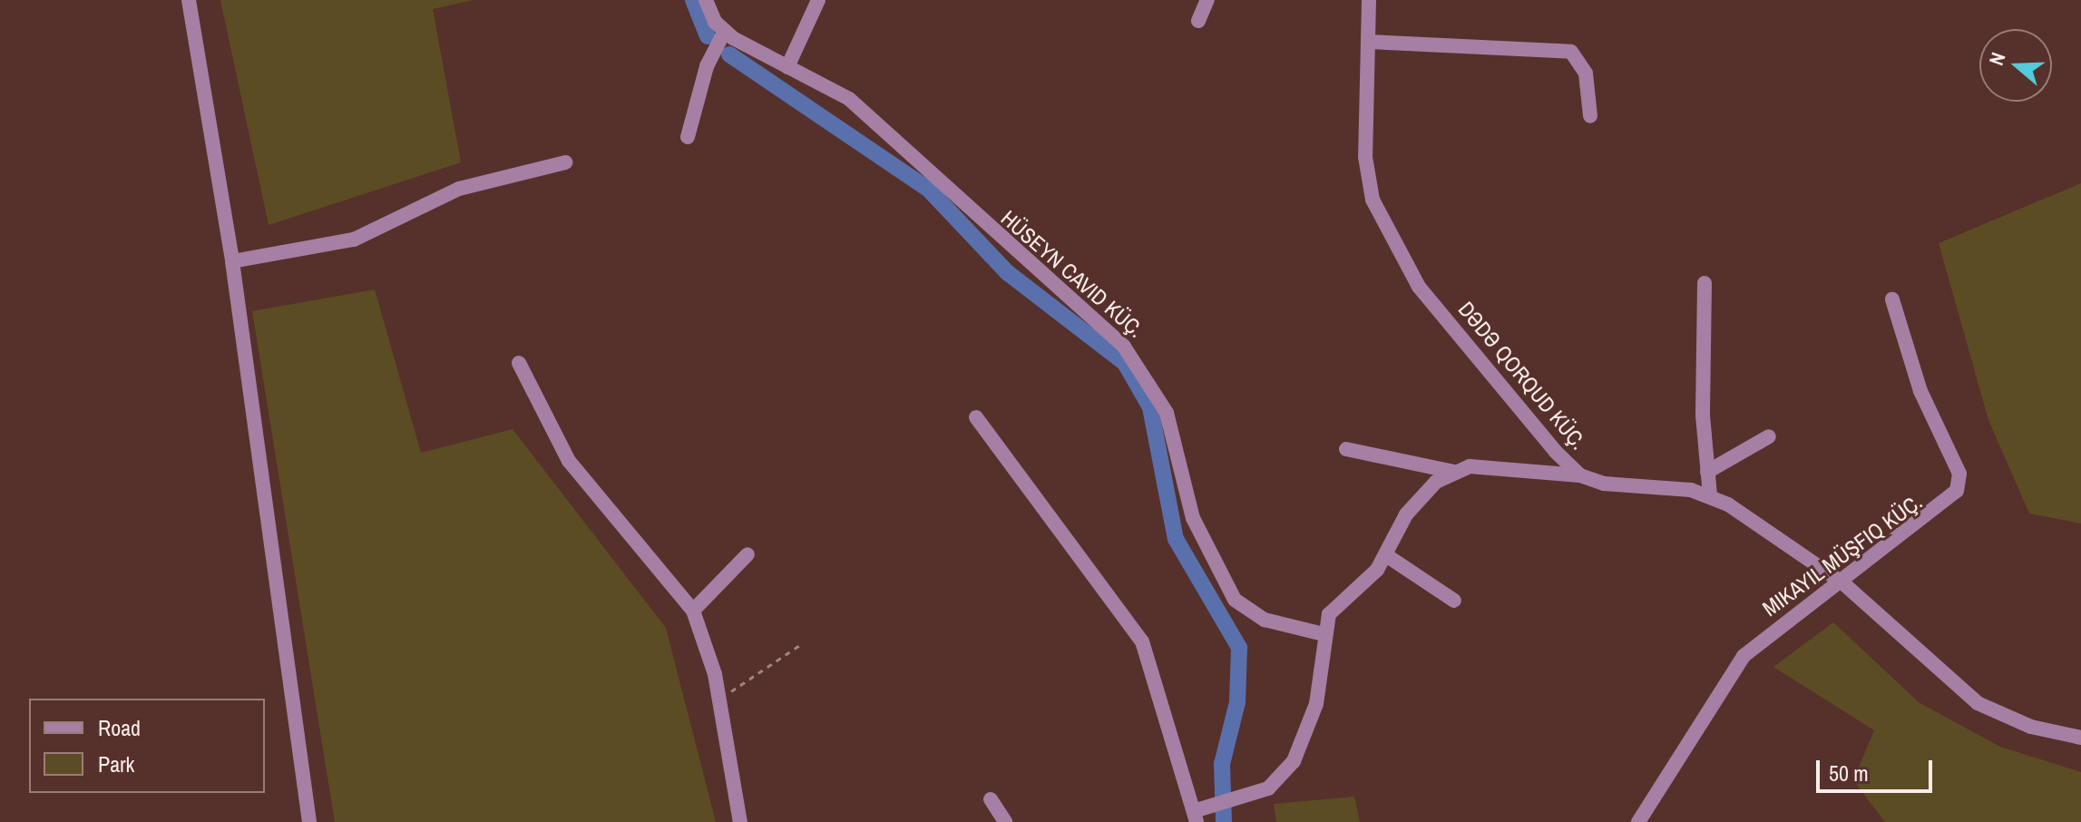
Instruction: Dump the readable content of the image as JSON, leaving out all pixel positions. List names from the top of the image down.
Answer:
{
  "streets": {
    "street": ["HÜSEYN CAVID KÜÇ.", "DƏDƏ QORQUD KÜÇ."]
  },
  "legend": ["Road", "Park"],
  "scale_bar": "50 m",
  "north": "left"
}
